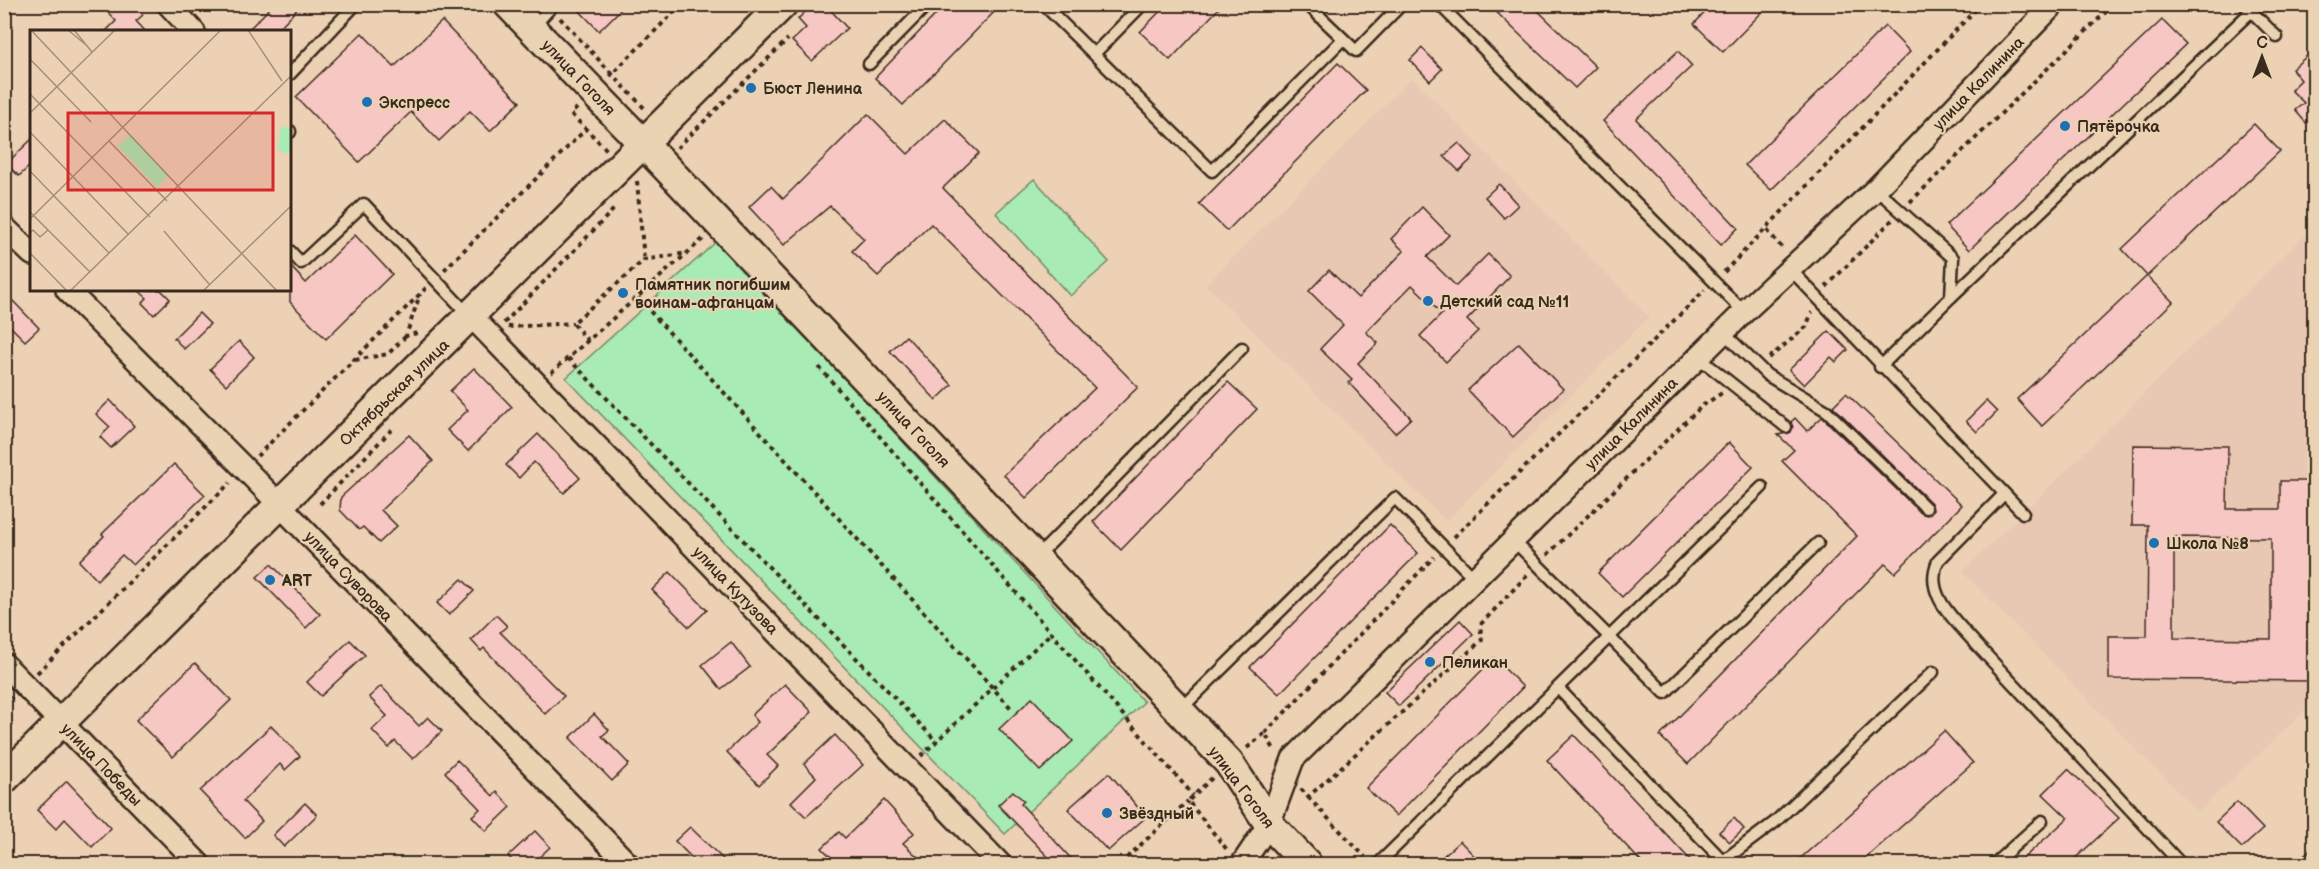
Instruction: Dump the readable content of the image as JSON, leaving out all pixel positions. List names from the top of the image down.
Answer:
{
  "streets": {
    "main road": ["улица Гоголя", "Октябрьская улица"],
    "street": [
      "улица Калинина",
      "улица Суворова",
      "улица Кутузова",
      "улица Победы"
    ]
  },
  "crossings": [
    ["улица Гоголя", "улица Калинина"],
    ["улица Гоголя", "Октябрьская улица"],
    ["Октябрьская улица", "улица Суворова"],
    ["Октябрьская улица", "улица Кутузова"],
    ["Октябрьская улица", "улица Победы"]
  ],
  "places": [
    "Бюст Ленина",
    "Экспресс",
    "Пятёрочка",
    "Памятник погибшим воинам-афганцам",
    "Детский сад №11",
    "Школа №8",
    "ART",
    "Пеликан",
    "Звёздный"
  ],
  "north": "top"
}
